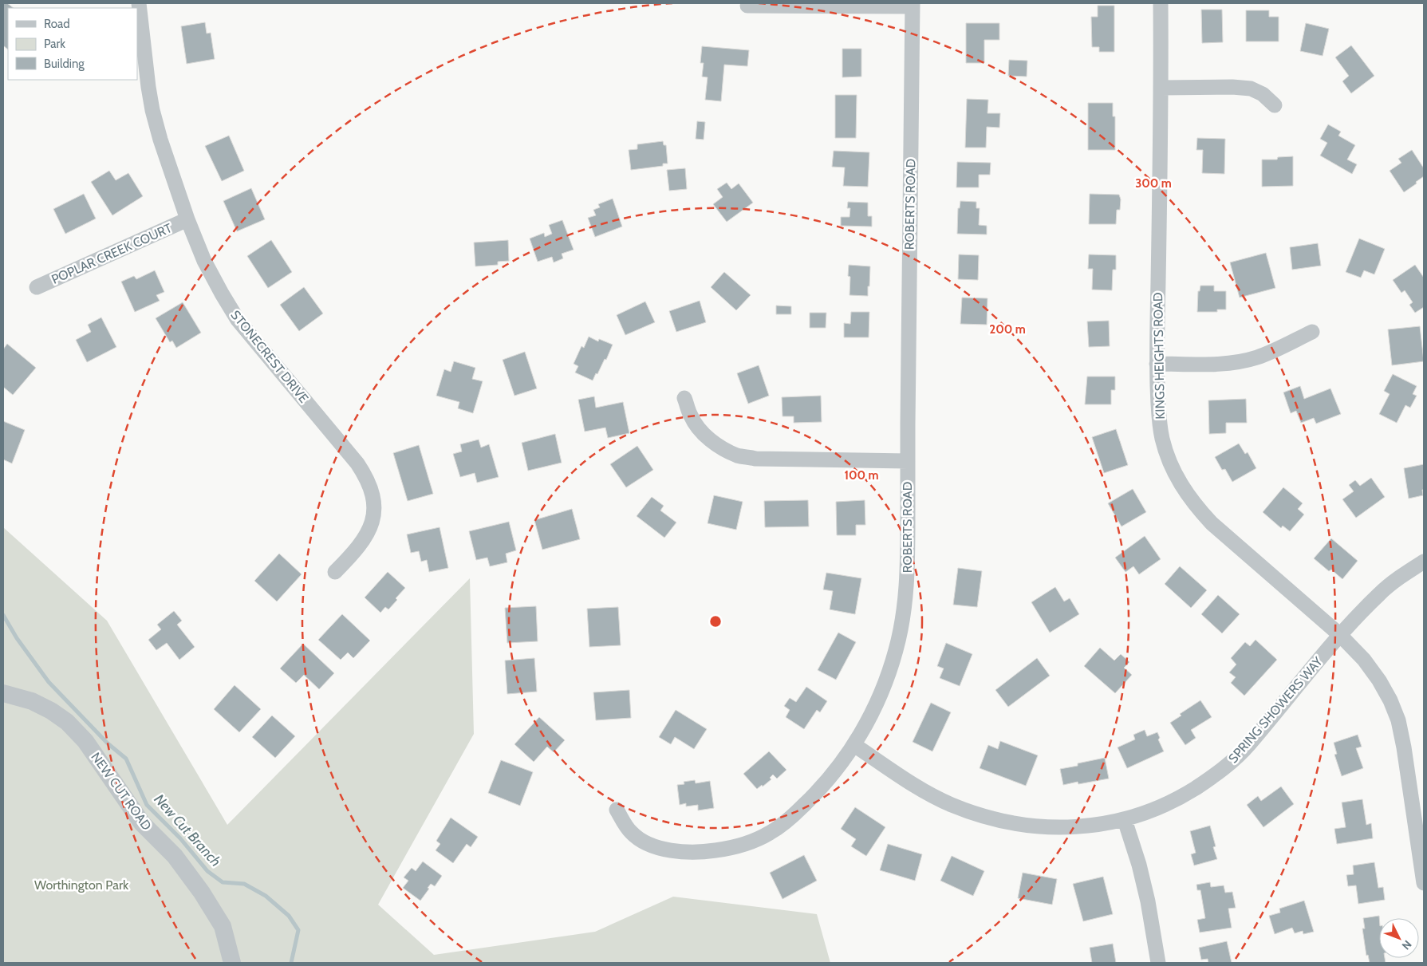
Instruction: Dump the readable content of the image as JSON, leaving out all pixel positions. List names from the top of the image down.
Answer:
{
  "streets": {
    "street": [
      "ROBERTS ROAD",
      "POPLAR CREEK COURT",
      "KINGS HEIGHTS ROAD",
      "STONECREST DRIVE",
      "SPRING SHOWERS WAY",
      "NEW CUT ROAD"
    ]
  },
  "crossings": [
    ["ROBERTS ROAD", "SPRING SHOWERS WAY"],
    ["POPLAR CREEK COURT", "STONECREST DRIVE"],
    ["KINGS HEIGHTS ROAD", "SPRING SHOWERS WAY"]
  ],
  "water": ["New Cut Branch"],
  "parks": ["Worthington Park"],
  "legend": ["Road", "Park", "Building"],
  "north": "bottom right",
  "rings": ["300 m", "200 m", "100 m"]
}
